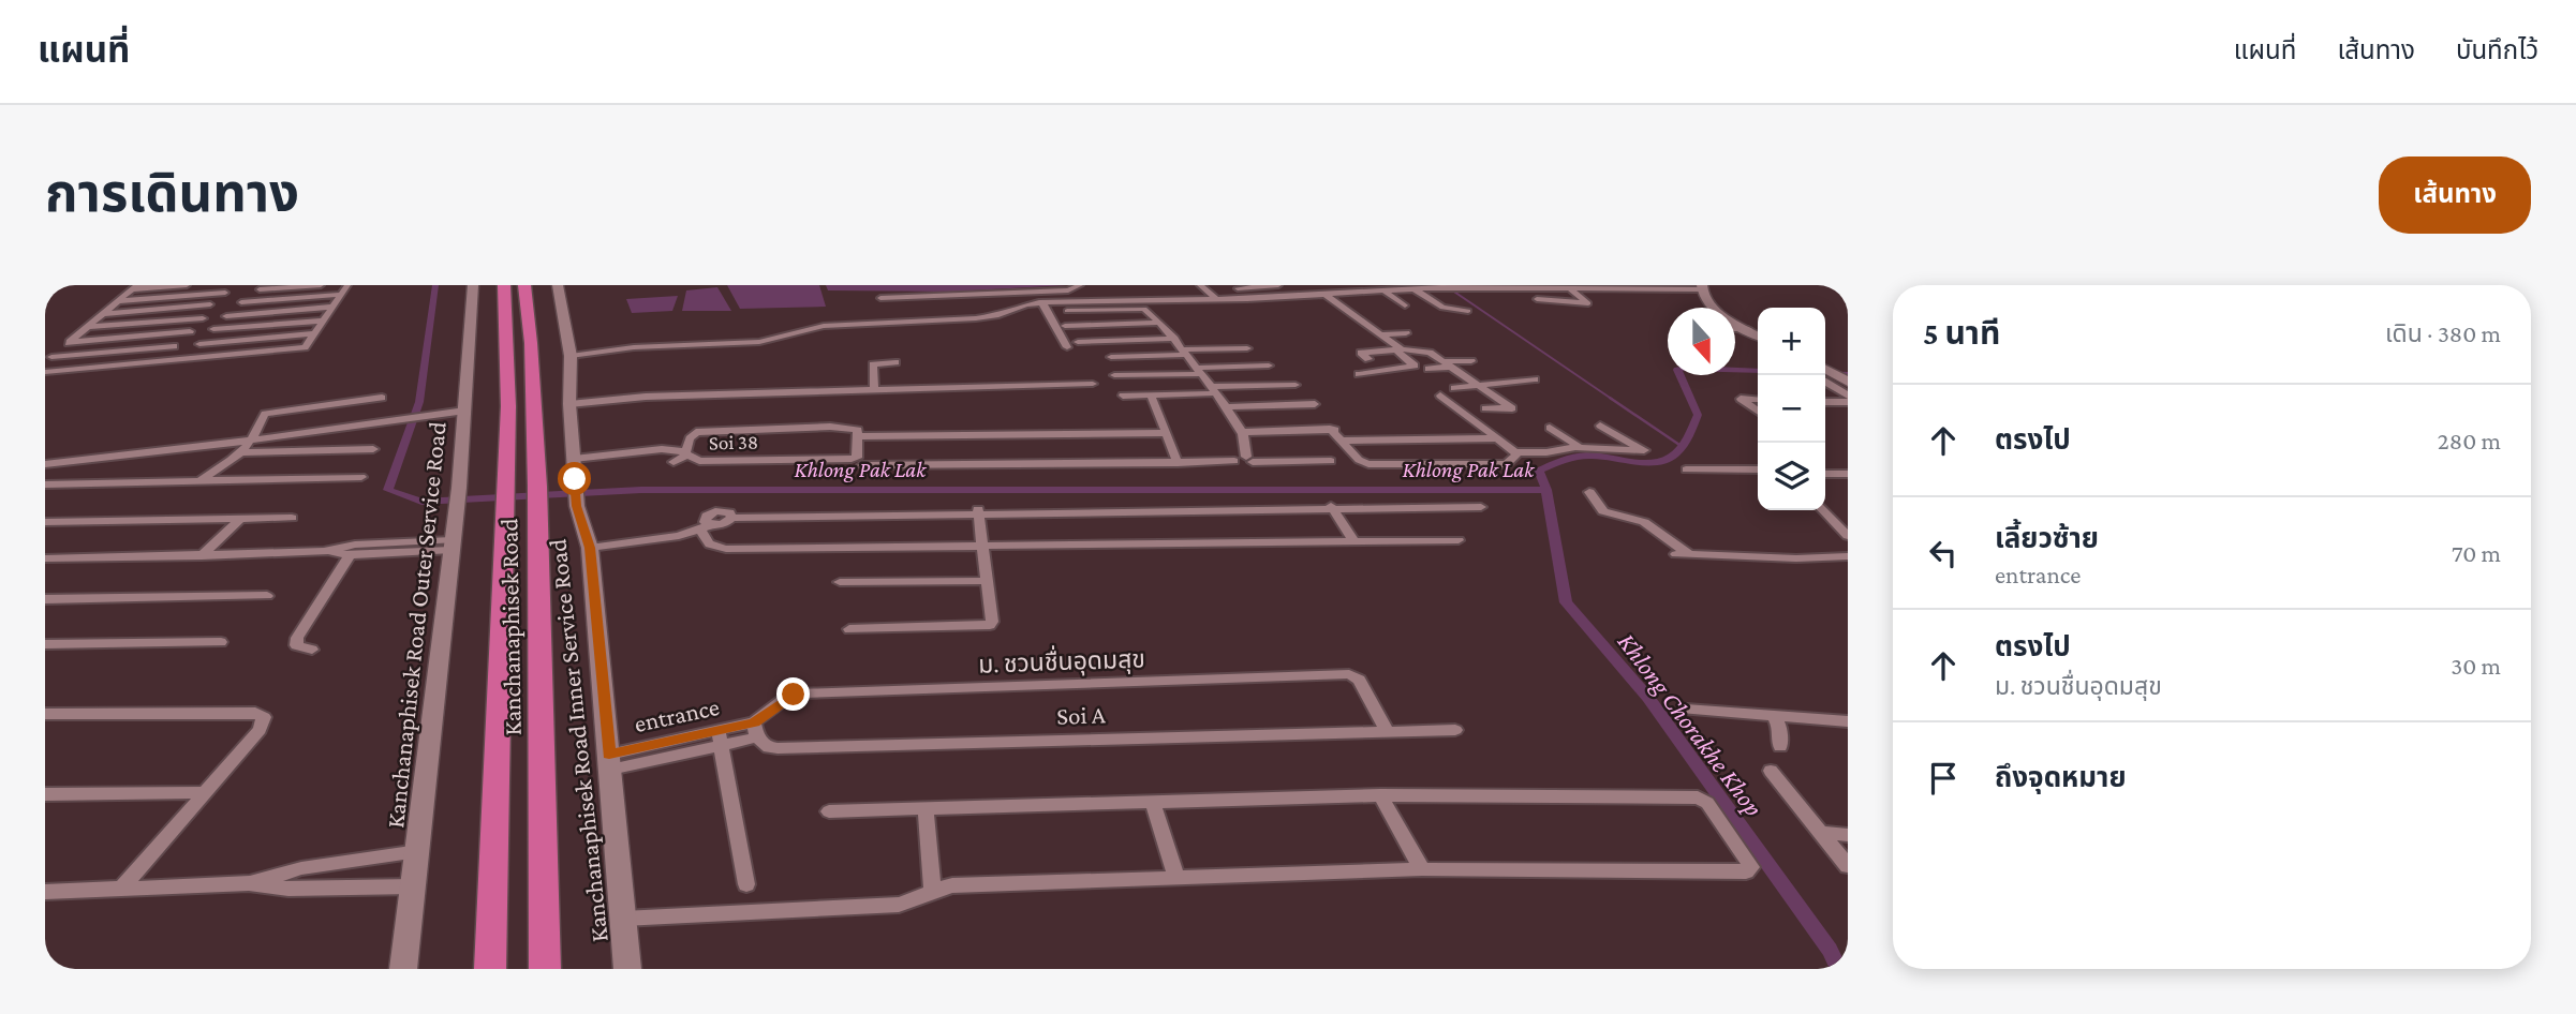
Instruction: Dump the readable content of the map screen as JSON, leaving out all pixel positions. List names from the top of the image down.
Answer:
{
  "streets": {
    "highway": ["Kanchanaphisek Road"],
    "main road": ["Kanchanaphisek Road Outer Service Road", "Kanchanaphisek Road Inner Service Road"],
    "street": ["Soi 38", "ม. ชวนชื่นอุดมสุข", "Soi A"]
  },
  "crossings": [
    ["Soi 38", "Kanchanaphisek Road Inner Service Road"],
    ["ม. ชวนชื่นอุดมสุข", "Soi A"]
  ],
  "water": ["Khlong Pak Lak", "Khlong Chorakhe Khop"],
  "north": "bottom",
  "page": {
    "header": "แผนที่",
    "nav": ["แผนที่", "เส้นทาง", "บันทึกไว้"],
    "title": "การเดินทาง",
    "buttons": "เส้นทาง",
    "heading": ["5 นาที", "เดิน · 380 m"],
    "map_buttons": ["+", "−"],
    "list": [
      ["ตรงไป", "280 m"],
      ["เลี้ยวซ้าย", "entrance", "70 m"],
      ["ตรงไป", "ม. ชวนชื่นอุดมสุข", "30 m"],
      "ถึงจุดหมาย"
    ]
  }
}
